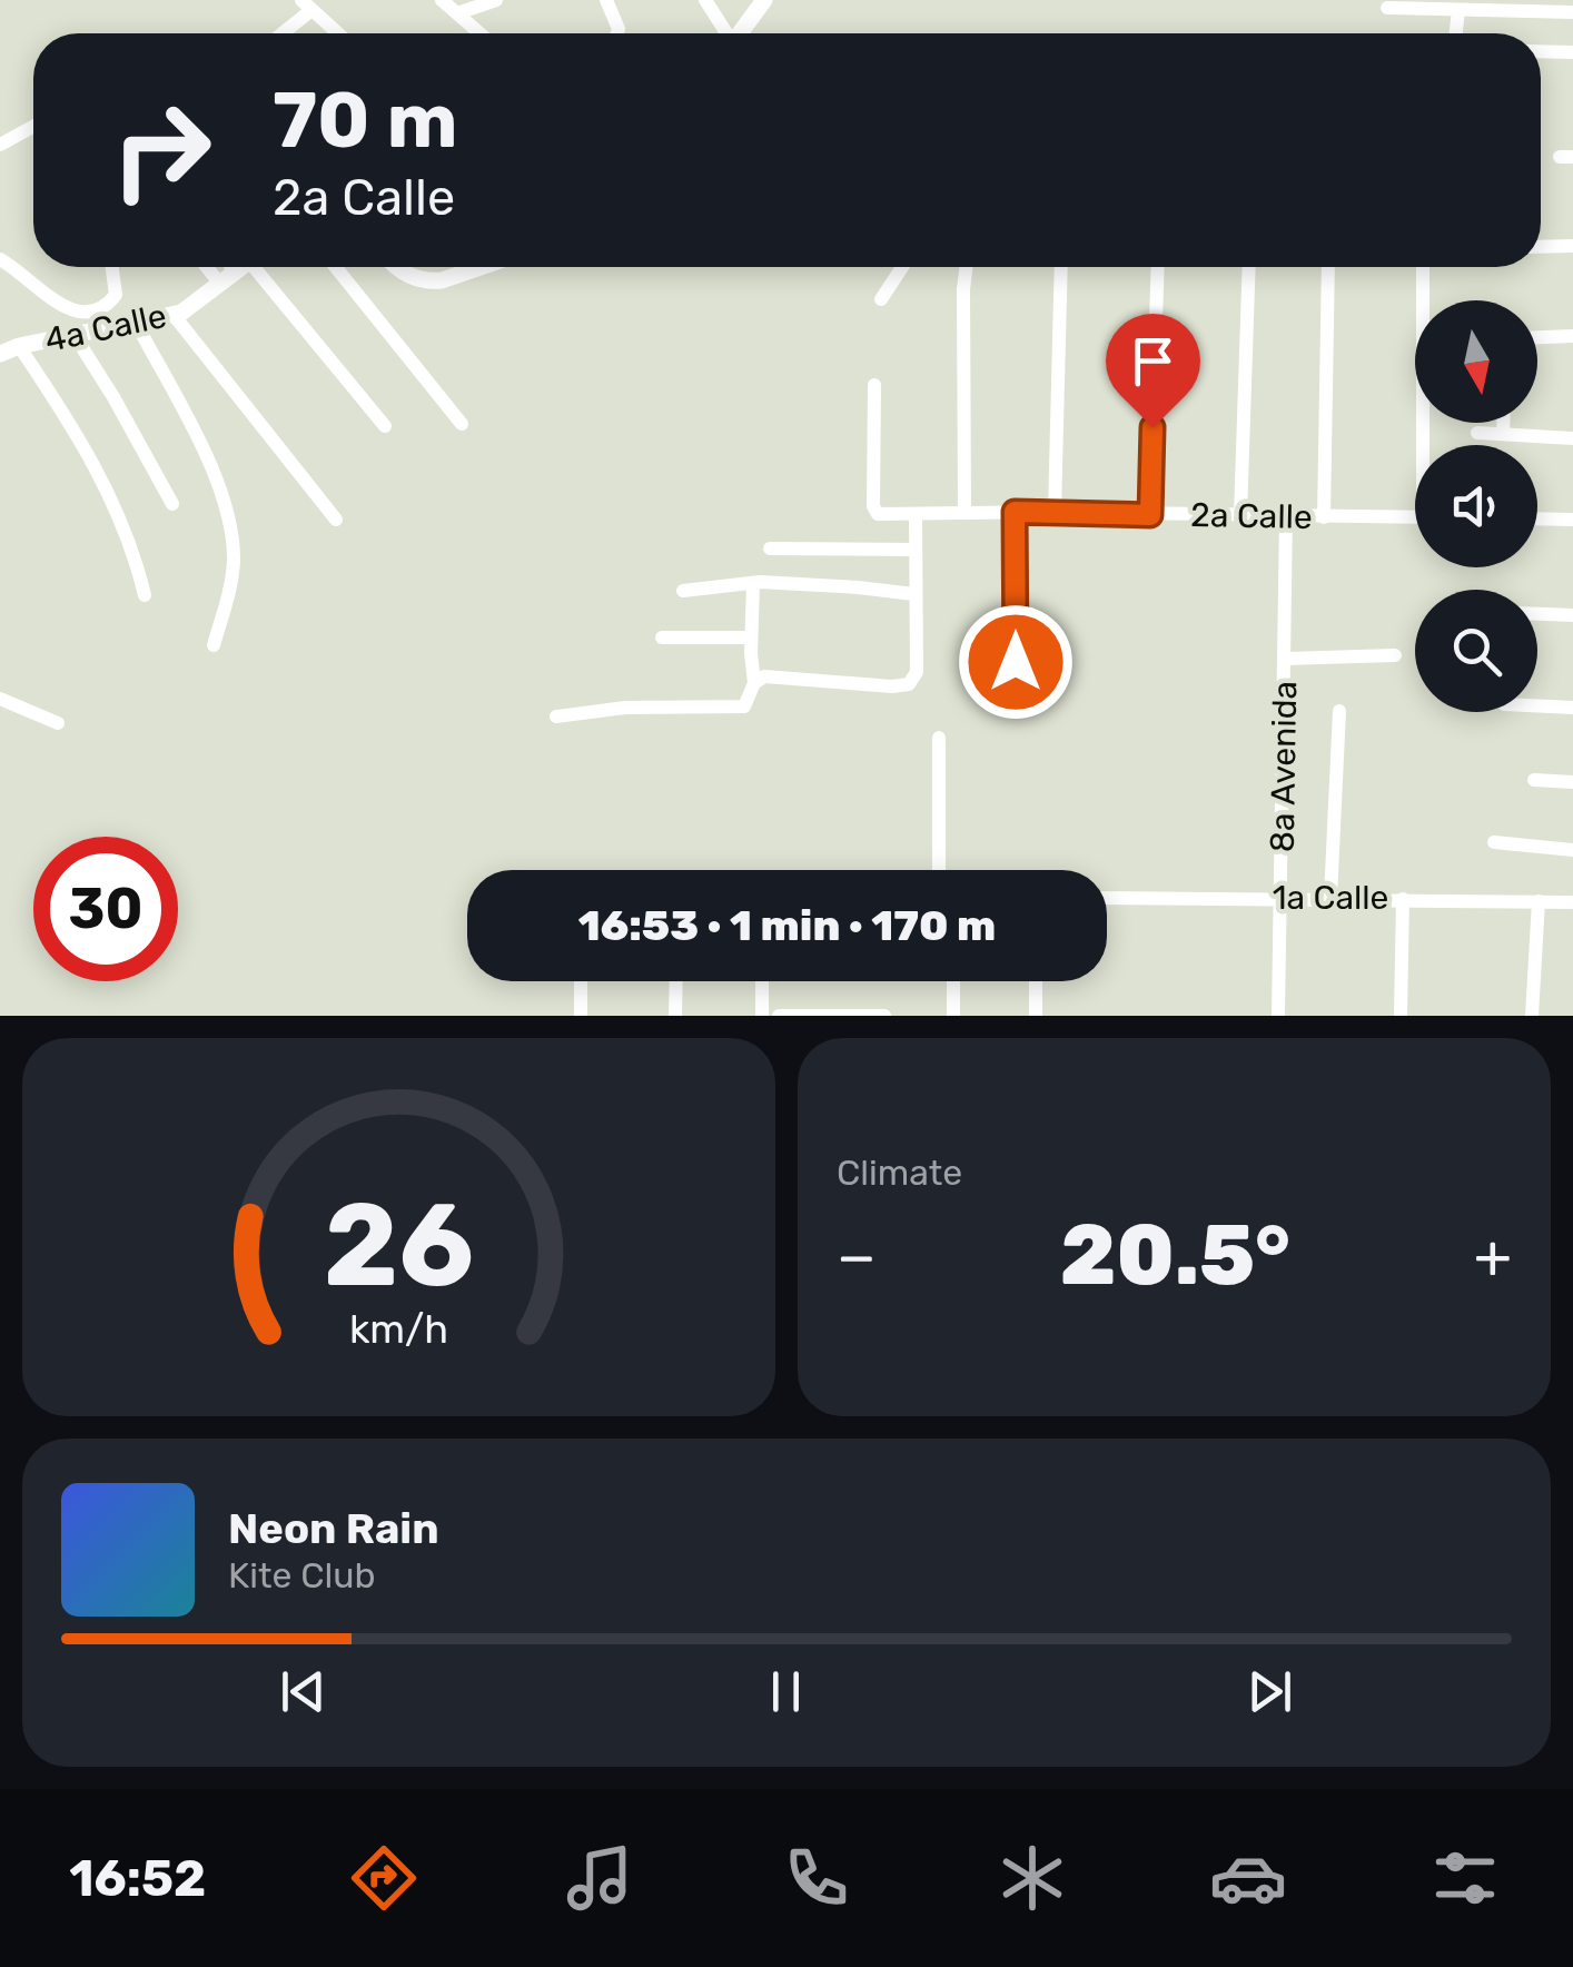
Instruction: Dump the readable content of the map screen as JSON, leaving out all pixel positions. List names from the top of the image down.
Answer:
{
  "streets": {
    "street": [
      "4a Calle",
      "2a Calle",
      "8a Avenida",
      "1a Calle"
    ]
  },
  "crossings": [
    ["2a Calle", "8a Avenida"],
    ["8a Avenida", "1a Calle"]
  ],
  "north": "bottom",
  "page": {
    "turn": ["70 m", "2a Calle"],
    "limit": "30",
    "trip": "16:53 · 1 min · 170 m",
    "tile": "Climate",
    "heat": ["−", "20.5°", "+"],
    "song": ["Neon Rain", "Kite Club"],
    "tabs": "16:52",
    "gauge": ["26", "km/h"]
  }
}
